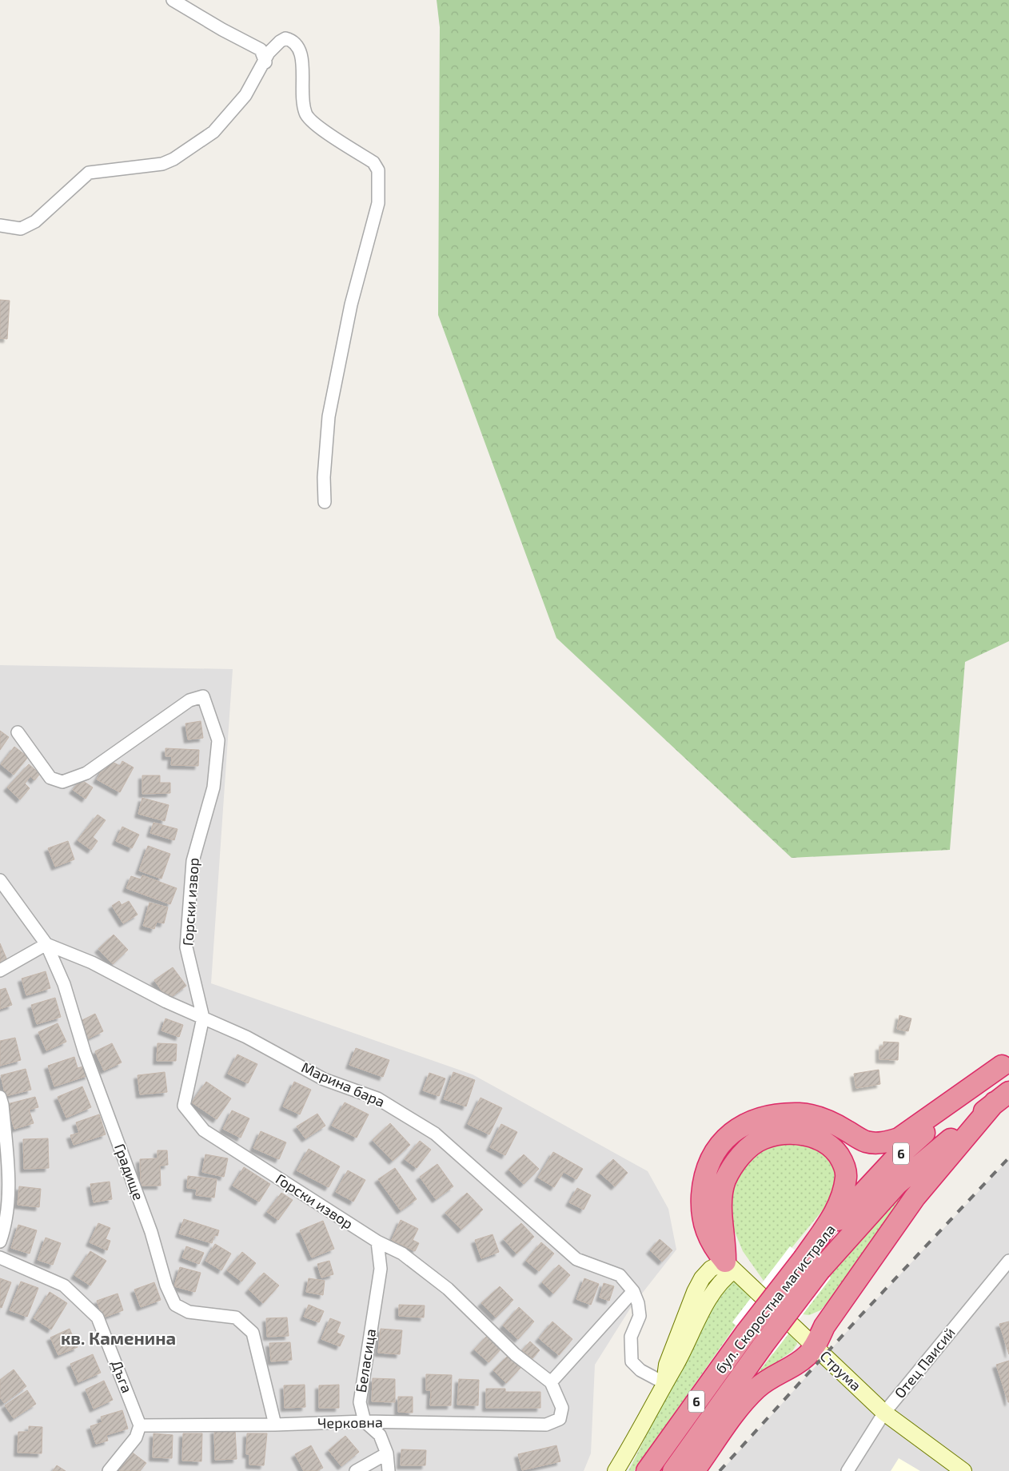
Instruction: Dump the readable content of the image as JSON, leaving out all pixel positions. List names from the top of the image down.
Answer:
{
  "streets": {
    "highway": ["6", "бул. Скоростна магистрала"],
    "main road": ["Струма"],
    "street": [
      "Горски извор",
      "Марина бара",
      "Градище",
      "Беласица",
      "Отец Паисий",
      "Дъга",
      "Черковна"
    ]
  },
  "crossings": [
    ["Горски извор", "Марина бара"],
    ["Горски извор", "Беласица"],
    ["Горски извор", "Черковна"],
    ["Марина бара", "Градище"],
    ["Градище", "Черковна"],
    ["Беласица", "Черковна"],
    ["Отец Паисий", "Струма"],
    ["Дъга", "Черковна"]
  ],
  "districts": ["кв. Каменина"]
}
